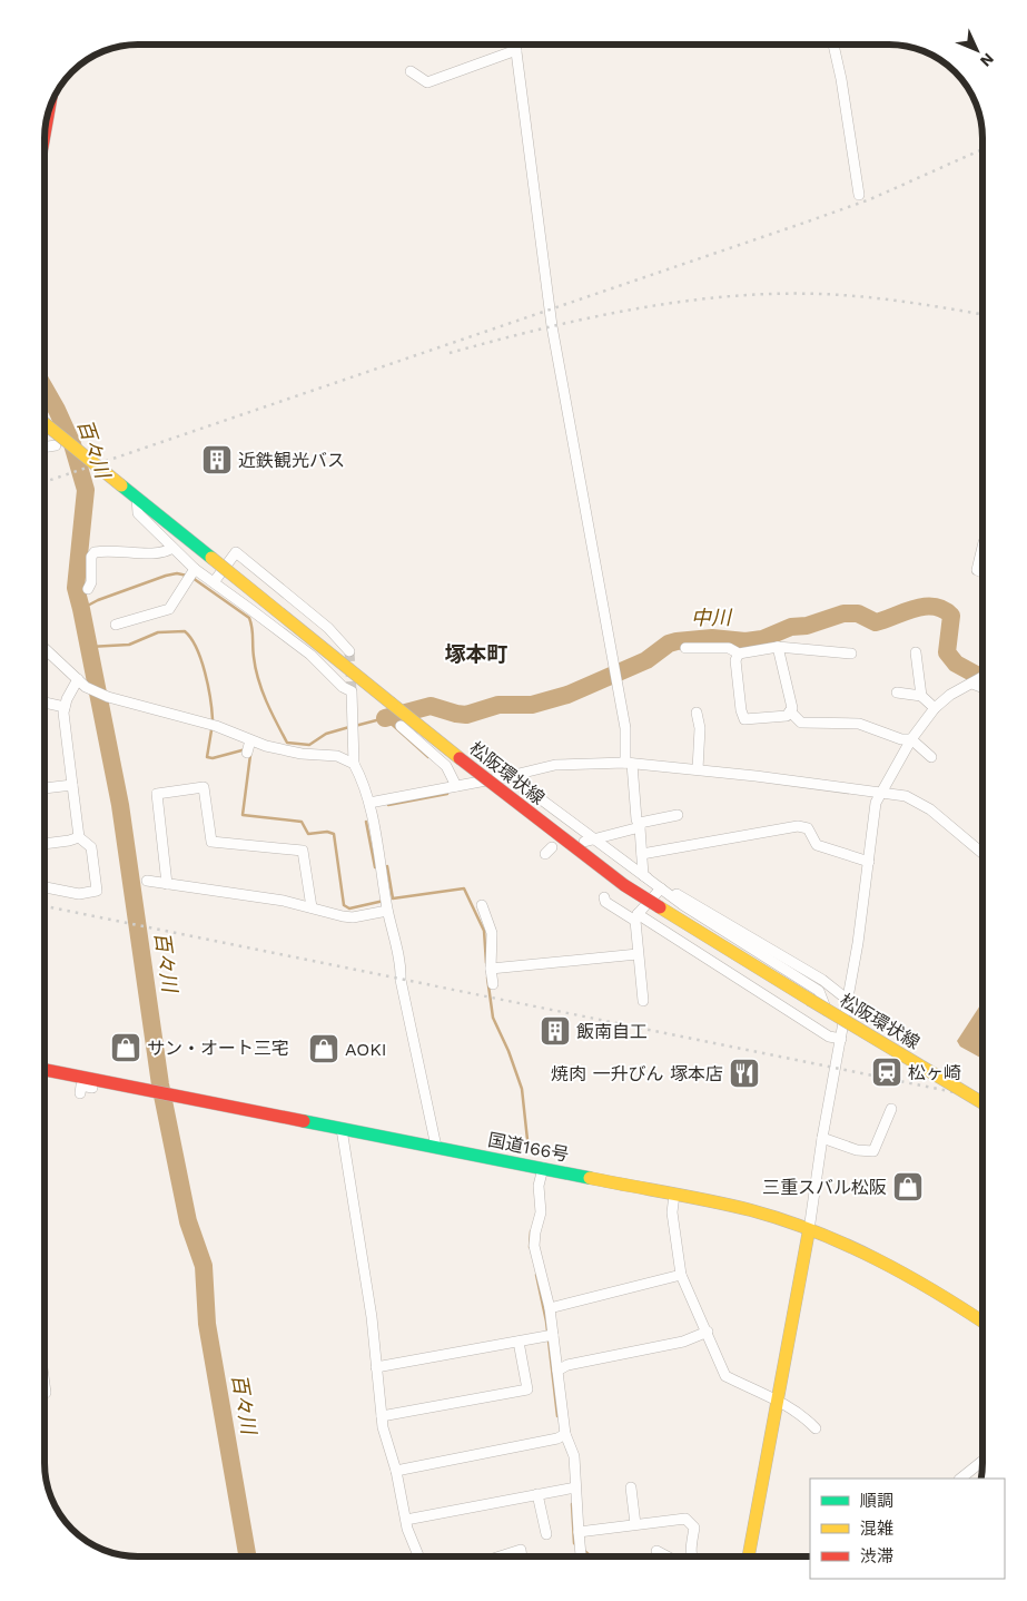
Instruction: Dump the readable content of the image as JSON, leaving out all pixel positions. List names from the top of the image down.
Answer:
{
  "streets": {
    "main road": ["松阪環状線", "国道166号"]
  },
  "districts": ["塚本町"],
  "water": ["百々川", "中川"],
  "places": {
    "building": ["近鉄観光バス", "飯南自工"],
    "shop": ["サン・オート三宅", "AOKI", "三重スバル松阪"],
    "station": ["松ヶ崎"],
    "restaurant": ["焼肉 一升びん 塚本店"]
  },
  "legend": ["順調", "混雑", "渋滞"],
  "north": "bottom right"
}
